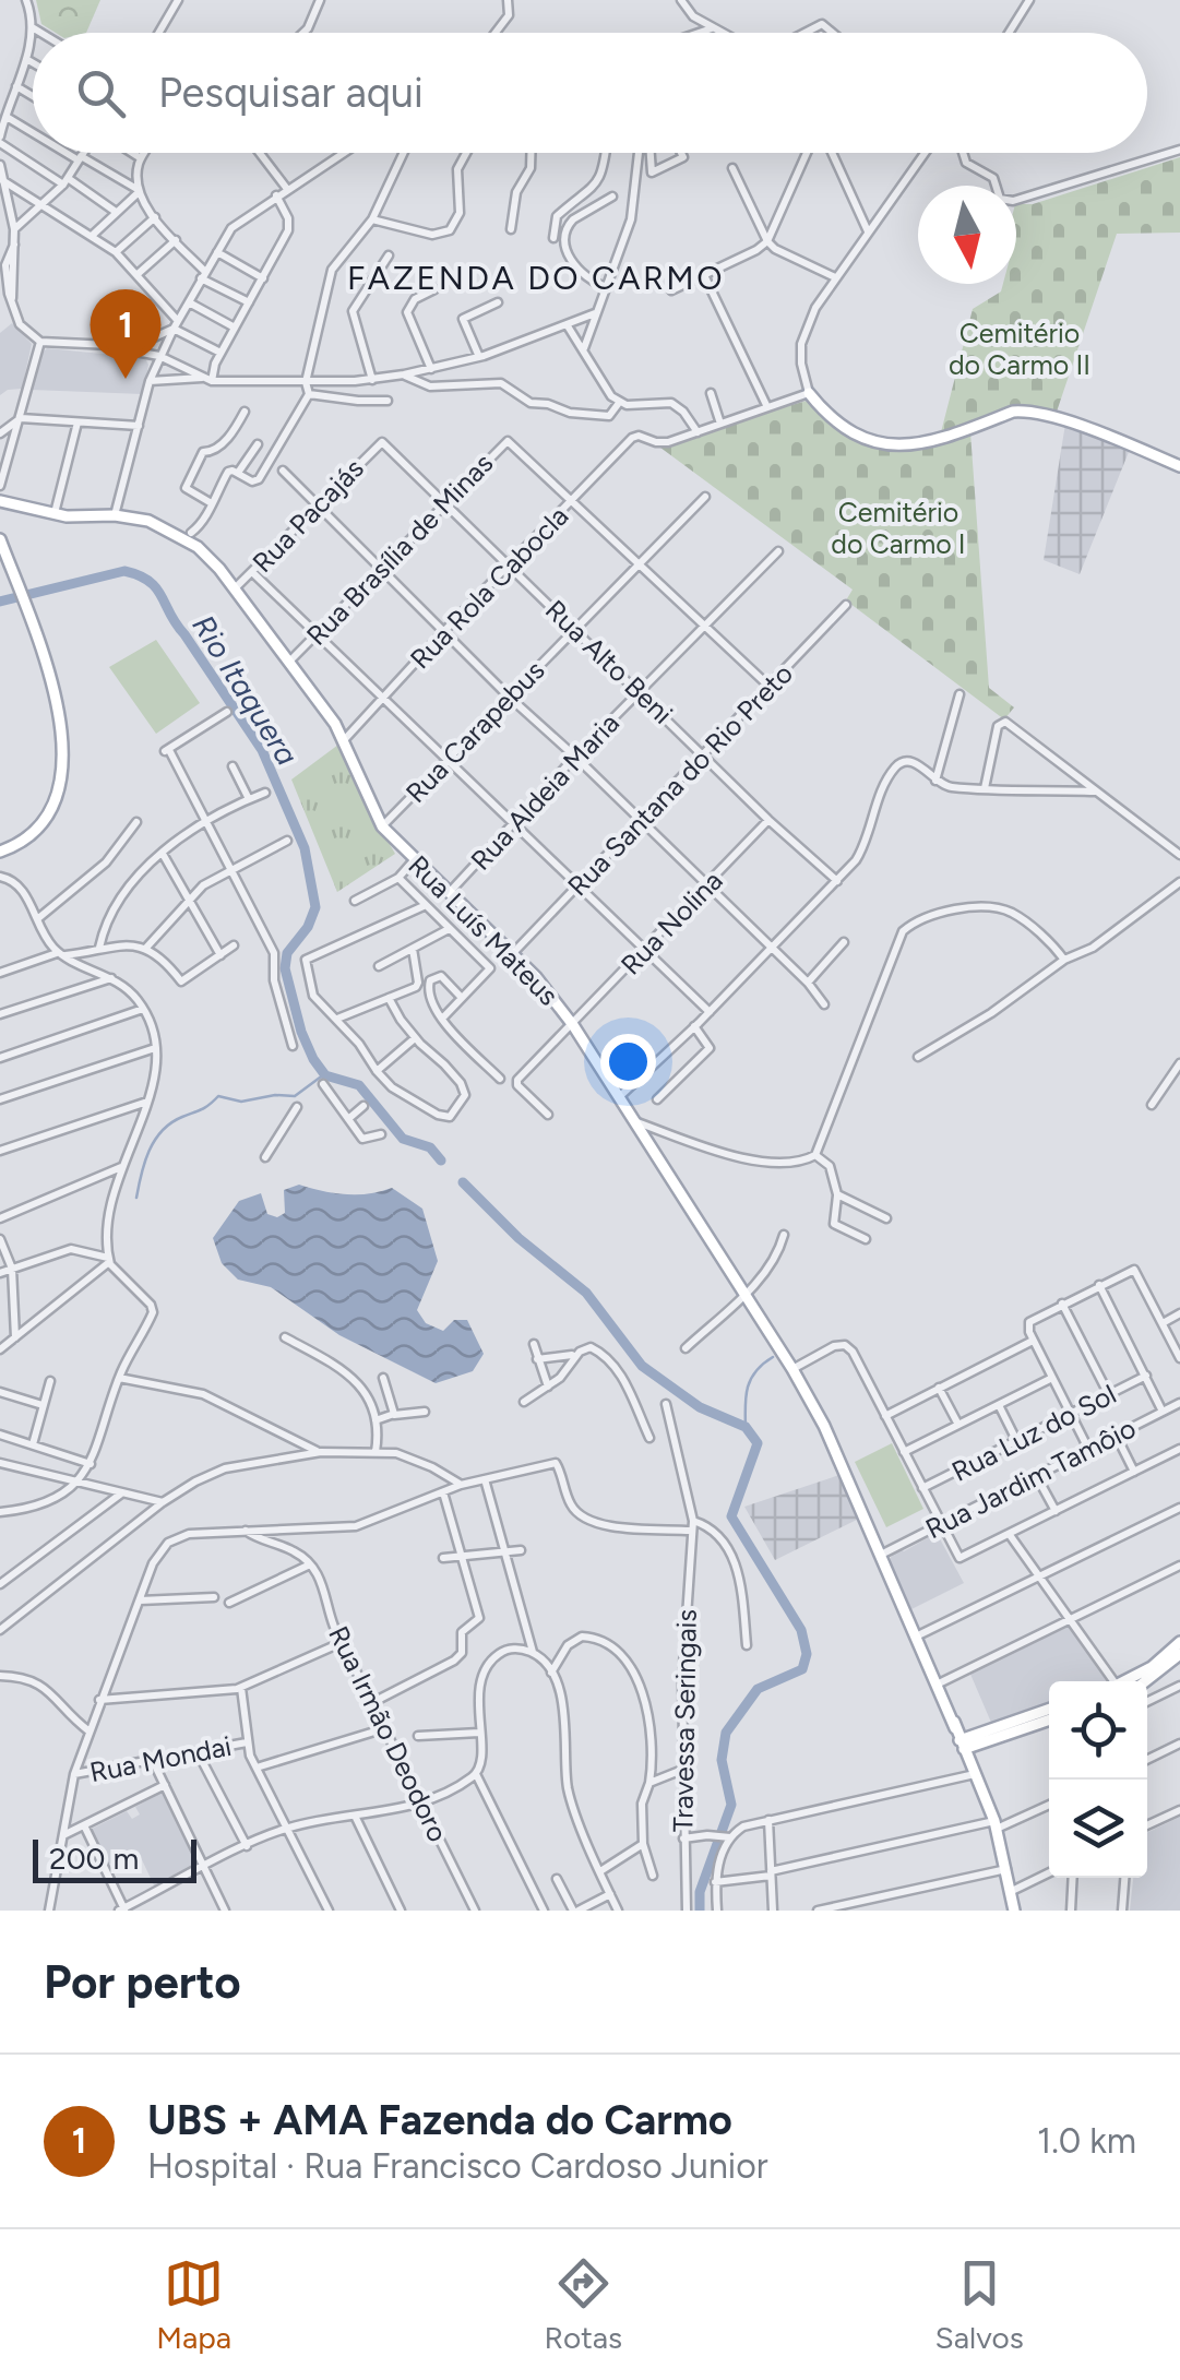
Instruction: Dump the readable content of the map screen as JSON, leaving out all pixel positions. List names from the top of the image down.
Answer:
{
  "streets": {
    "main road": ["Rua Luís Mateus"],
    "street": [
      "Rua Pacajás",
      "Rua Brasília de Minas",
      "Rua Rola Cabocla",
      "Rua Alto Beni",
      "Rua Carapebus",
      "Rua Santana do Rio Preto",
      "Rua Aldeia Maria",
      "Rua Nolina",
      "Rua Luz do Sol",
      "Rua Jardim Tamôio",
      "Travessa Seringais",
      "Rua Irmão Deodoro",
      "Rua Mondai"
    ]
  },
  "crossings": [
    ["Rua Pacajás", "Rua Alto Beni"],
    ["Rua Pacajás", "Rua Luís Mateus"],
    ["Rua Brasília de Minas", "Rua Rola Cabocla"],
    ["Rua Brasília de Minas", "Rua Alto Beni"],
    ["Rua Brasília de Minas", "Rua Luís Mateus"],
    ["Rua Rola Cabocla", "Rua Alto Beni"],
    ["Rua Rola Cabocla", "Rua Luís Mateus"],
    ["Rua Alto Beni", "Rua Carapebus"],
    ["Rua Alto Beni", "Rua Santana do Rio Preto"],
    ["Rua Alto Beni", "Rua Aldeia Maria"],
    ["Rua Alto Beni", "Rua Nolina"],
    ["Rua Carapebus", "Rua Luís Mateus"],
    ["Rua Santana do Rio Preto", "Rua Luís Mateus"],
    ["Rua Aldeia Maria", "Rua Luís Mateus"],
    ["Rua Nolina", "Rua Luís Mateus"],
    ["Rua Luís Mateus", "Rua Jardim Tamôio"]
  ],
  "districts": ["FAZENDA DO CARMO"],
  "water": ["Rio Itaquera"],
  "parks": ["Cemitério do Carmo II", "Cemitério do Carmo I"],
  "scale_bar": "200 m",
  "north": "bottom",
  "page": {
    "search": "Pesquisar aqui",
    "pins": "1",
    "scale": "200 m",
    "heading": "Por perto",
    "list": [
      {
        "mark": "1",
        "name": "UBS + AMA Fazenda do Carmo",
        "note": "Hospital · Rua Francisco Cardoso Junior",
        "value": "1.0 km"
      }
    ],
    "nav": ["Mapa", "Rotas", "Salvos"]
  }
}
